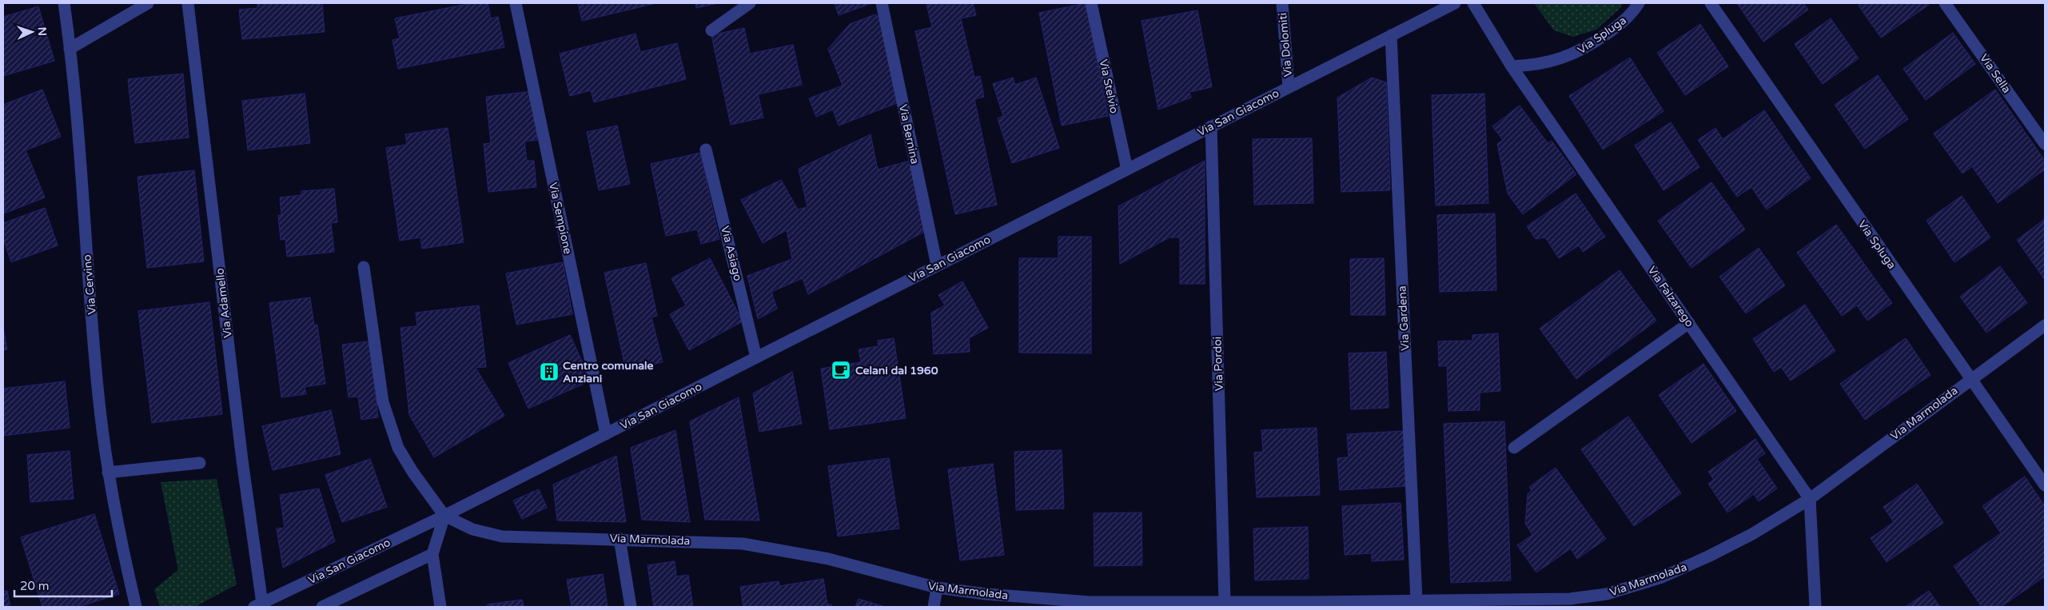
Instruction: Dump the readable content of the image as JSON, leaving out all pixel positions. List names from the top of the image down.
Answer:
{
  "streets": {
    "street": [
      "Via Spluga",
      "Via Dolomiti",
      "Via Sella",
      "Via Stelvio",
      "Via San Giacomo",
      "Via Bernina",
      "Via Sempione",
      "Via Asiago",
      "Via Cervino",
      "Via Falzarego",
      "Via Adamello",
      "Via Gardena",
      "Via Pordoi",
      "Via Marmolada"
    ]
  },
  "crossings": [
    ["Via Spluga", "Via Falzarego"],
    ["Via Spluga", "Via Marmolada"],
    ["Via Dolomiti", "Via San Giacomo"],
    ["Via Stelvio", "Via San Giacomo"],
    ["Via San Giacomo", "Via Bernina"],
    ["Via San Giacomo", "Via Sempione"],
    ["Via San Giacomo", "Via Asiago"],
    ["Via San Giacomo", "Via Adamello"],
    ["Via San Giacomo", "Via Gardena"],
    ["Via San Giacomo", "Via Pordoi"],
    ["Via San Giacomo", "Via Marmolada"],
    ["Via Falzarego", "Via Marmolada"],
    ["Via Gardena", "Via Marmolada"],
    ["Via Pordoi", "Via Marmolada"]
  ],
  "places": {
    "cafe": ["Celani dal 1960"],
    "building": ["Centro comunale Anziani"]
  },
  "scale_bar": "20 m",
  "north": "right"
}
